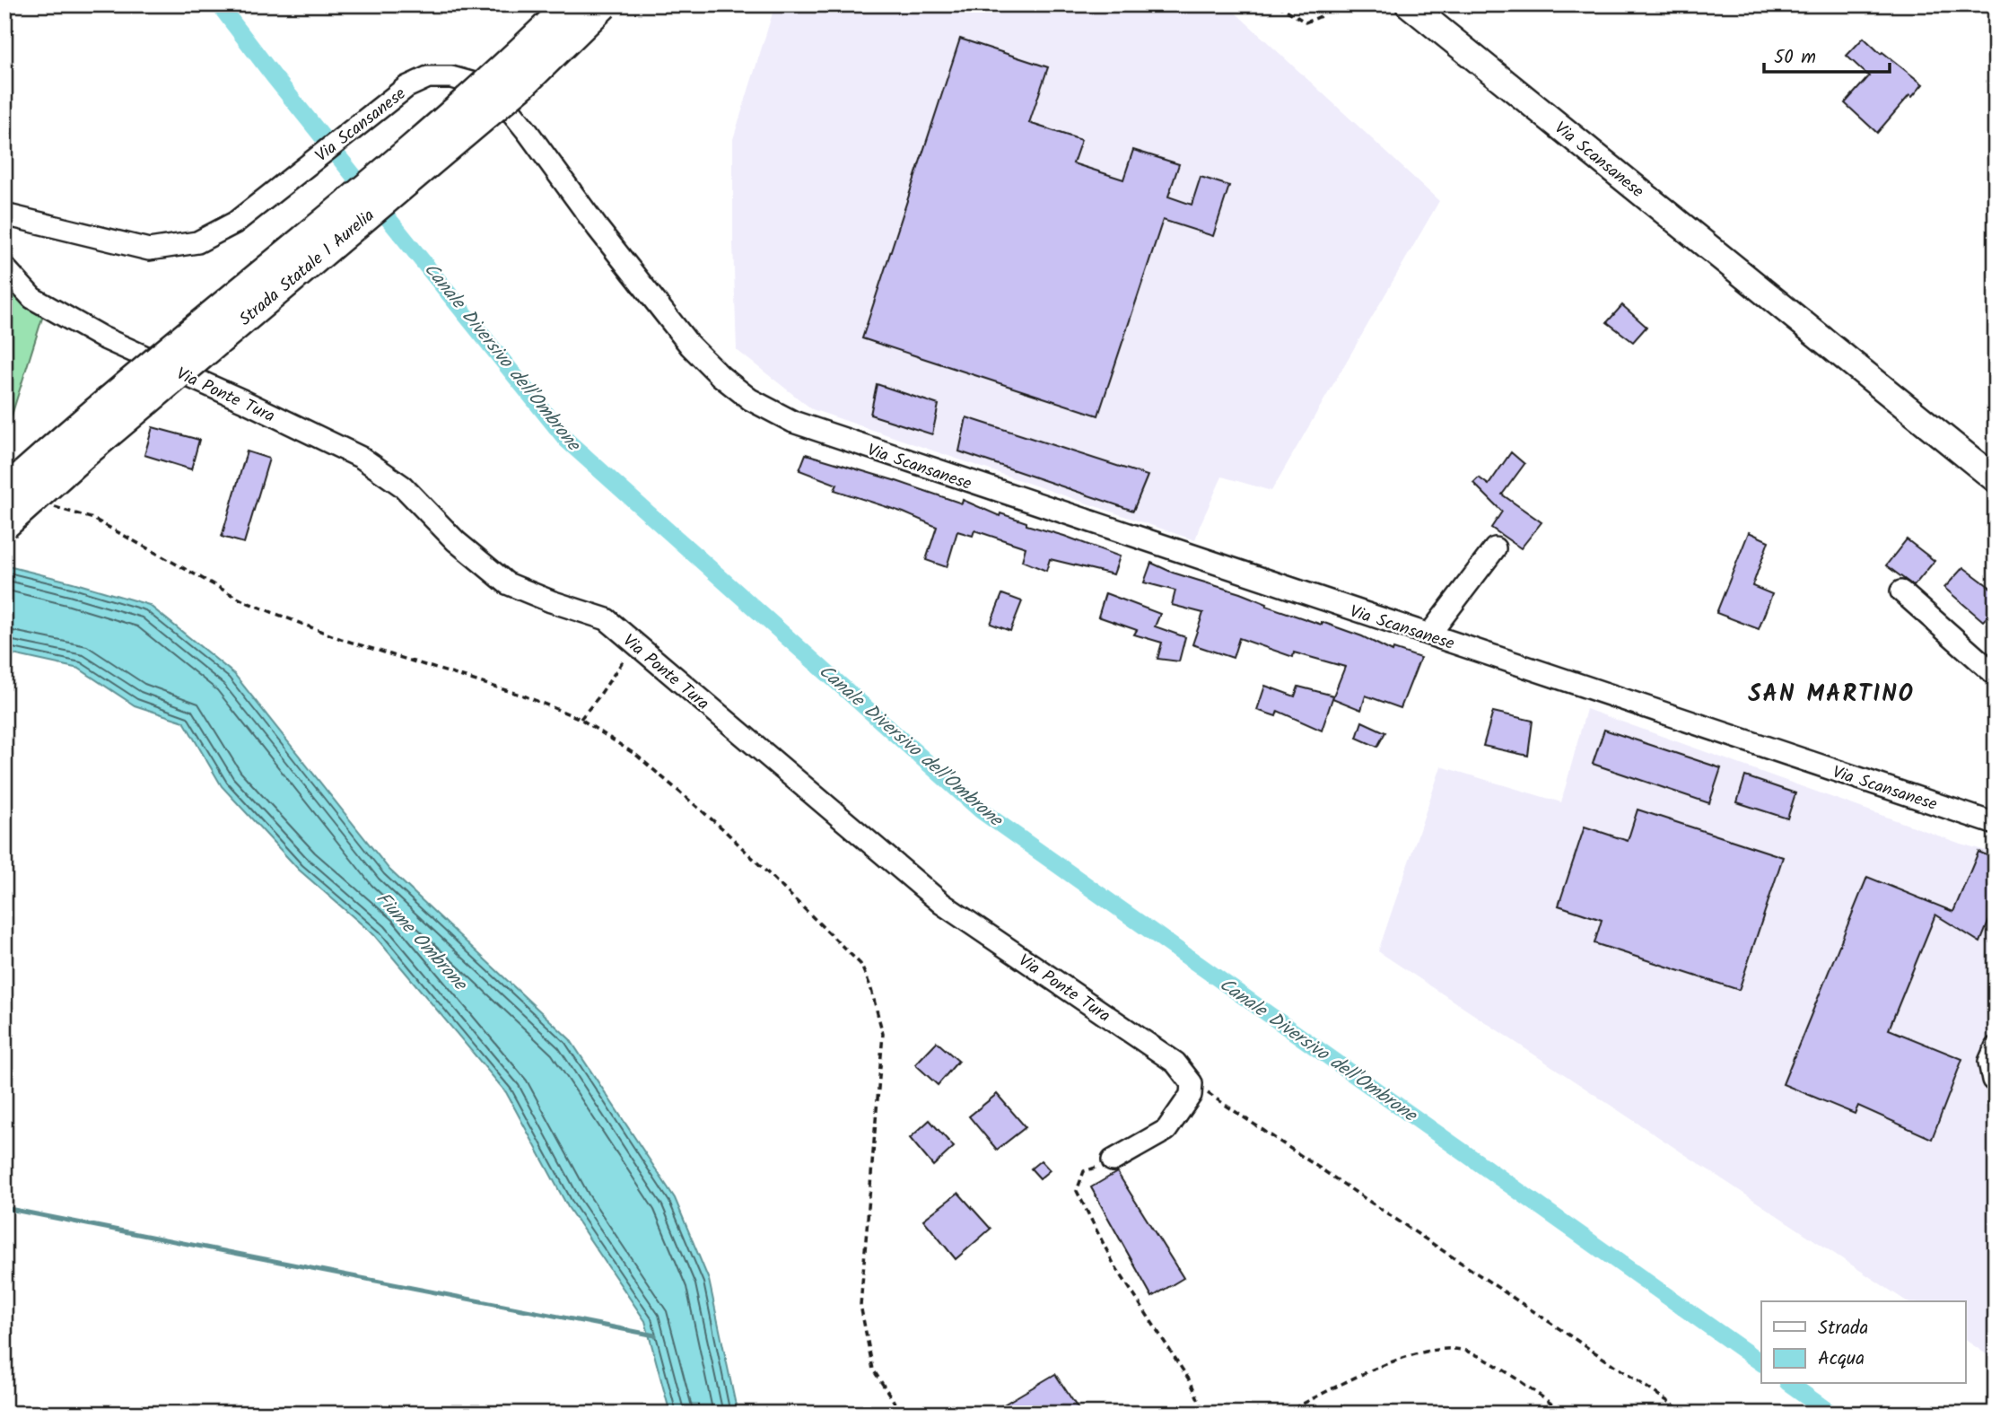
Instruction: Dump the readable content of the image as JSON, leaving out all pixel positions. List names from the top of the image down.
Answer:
{
  "streets": {
    "highway": ["Strada Statale 1 Aurelia"],
    "main road": ["Via Scansanese"],
    "street": ["Via Ponte Tura"]
  },
  "districts": ["SAN MARTINO"],
  "water": ["Canale Diversivo dell'Ombrone", "Fiume Ombrone"],
  "legend": ["Strada", "Acqua"],
  "scale_bar": "50 m"
}
